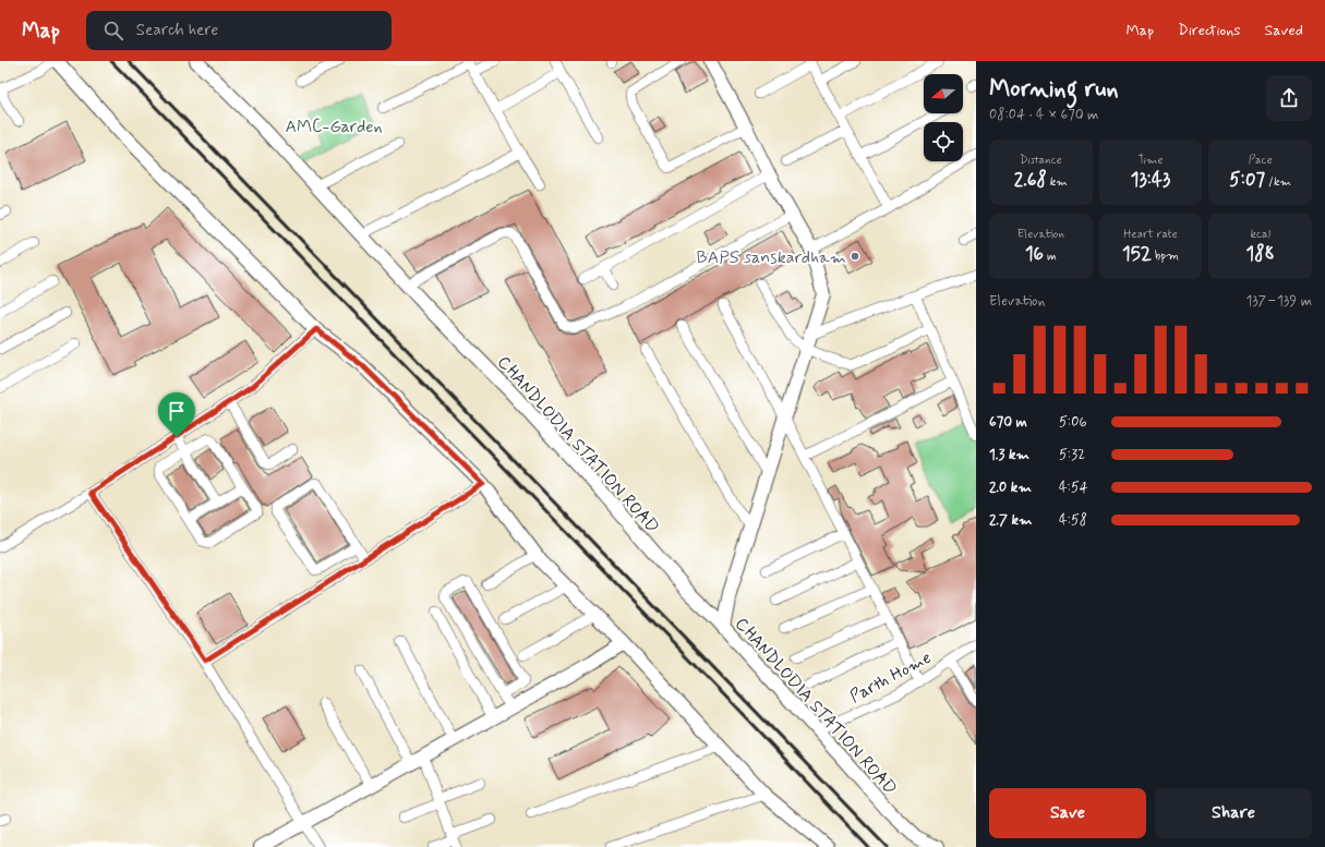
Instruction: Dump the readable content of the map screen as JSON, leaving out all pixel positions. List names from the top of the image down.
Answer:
{
  "streets": {
    "street": ["CHANDLODIA STATION ROAD", "Parth Home"]
  },
  "crossings": [
    ["CHANDLODIA STATION ROAD", "Parth Home"]
  ],
  "parks": ["AMC-Garden"],
  "places": ["BAPS sanskardham"],
  "north": "left",
  "page": {
    "header": "Map",
    "search": "Search here",
    "nav": ["Map", "Directions", "Saved"],
    "heading": ["Morning run", "08:04 · 4 × 670 m"],
    "stats": [
      ["Distance", "2.68 km"],
      ["Time", "13:43"],
      ["Pace", "5:07 /km"],
      ["Elevation", "16 m"],
      ["Heart rate", "152 bpm"],
      ["kcal", "188"]
    ],
    "chart": ["Elevation", "137–139 m"],
    "list": [
      {
        "name": "670 m",
        "note": "5:06"
      },
      {
        "name": "1.3 km",
        "note": "5:32"
      },
      {
        "name": "2.0 km",
        "note": "4:54"
      },
      {
        "name": "2.7 km",
        "note": "4:58"
      }
    ],
    "buttons": ["Save", "Share"]
  }
}
